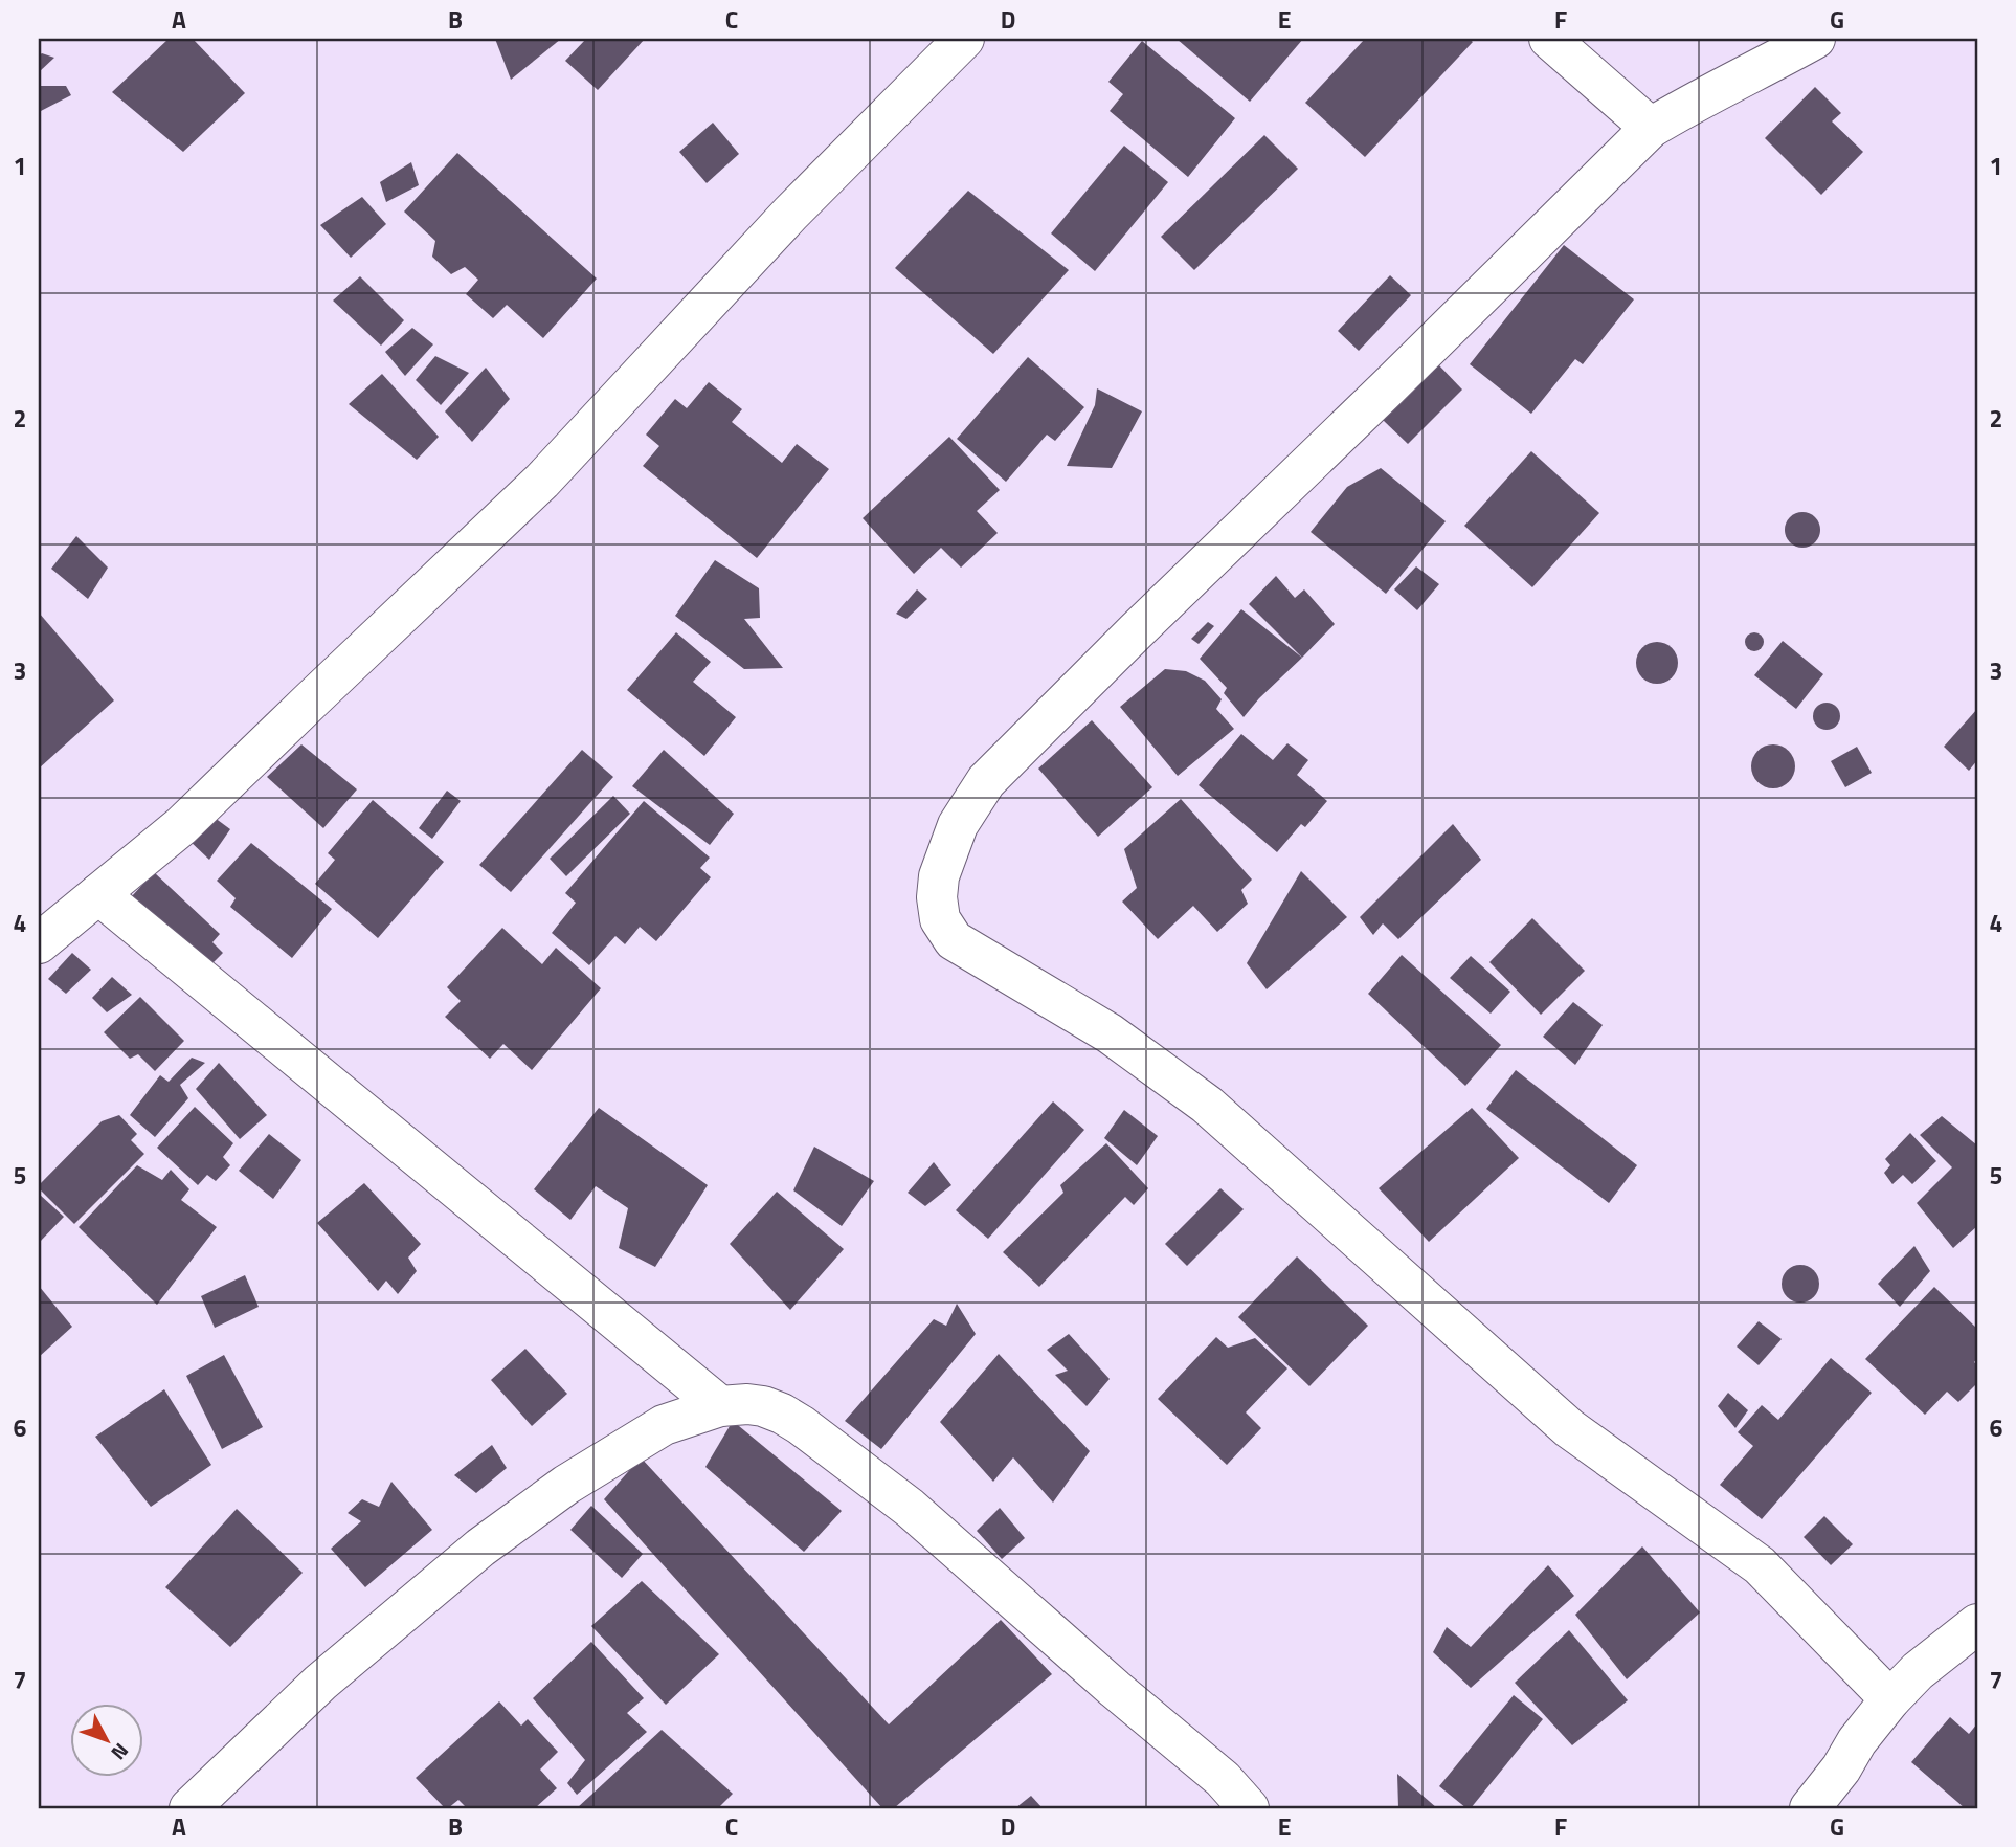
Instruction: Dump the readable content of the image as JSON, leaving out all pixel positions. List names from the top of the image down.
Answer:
{
  "north": "bottom right",
  "grid": {
    "columns": [
      "A",
      "B",
      "C",
      "D",
      "E",
      "F",
      "G"
    ],
    "rows": [
      "1",
      "2",
      "3",
      "4",
      "5",
      "6",
      "7"
    ]
  }
}
